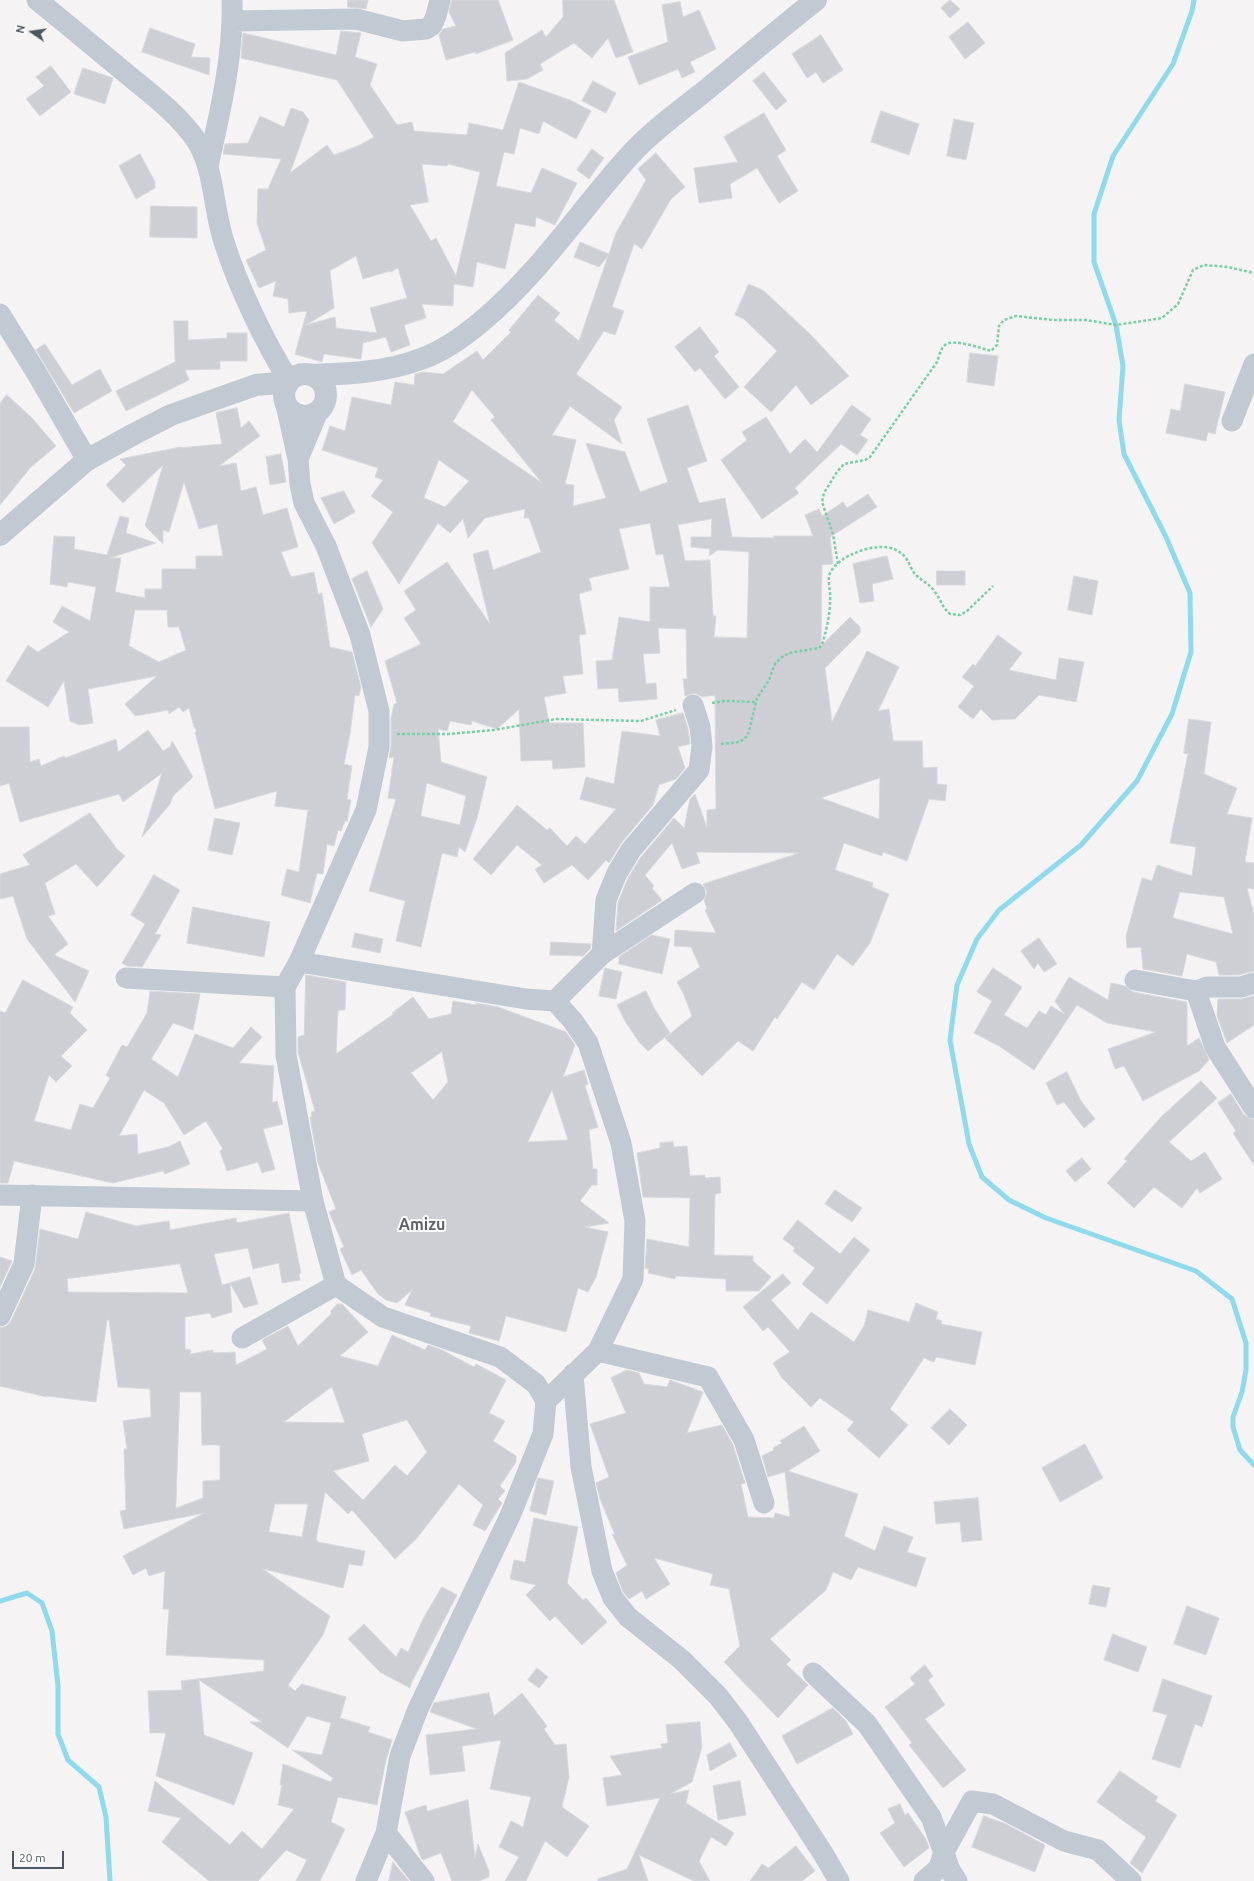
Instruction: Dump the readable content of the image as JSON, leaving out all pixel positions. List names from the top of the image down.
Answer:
{
  "districts": ["Amizu"],
  "scale_bar": "20 m",
  "north": "left"
}
